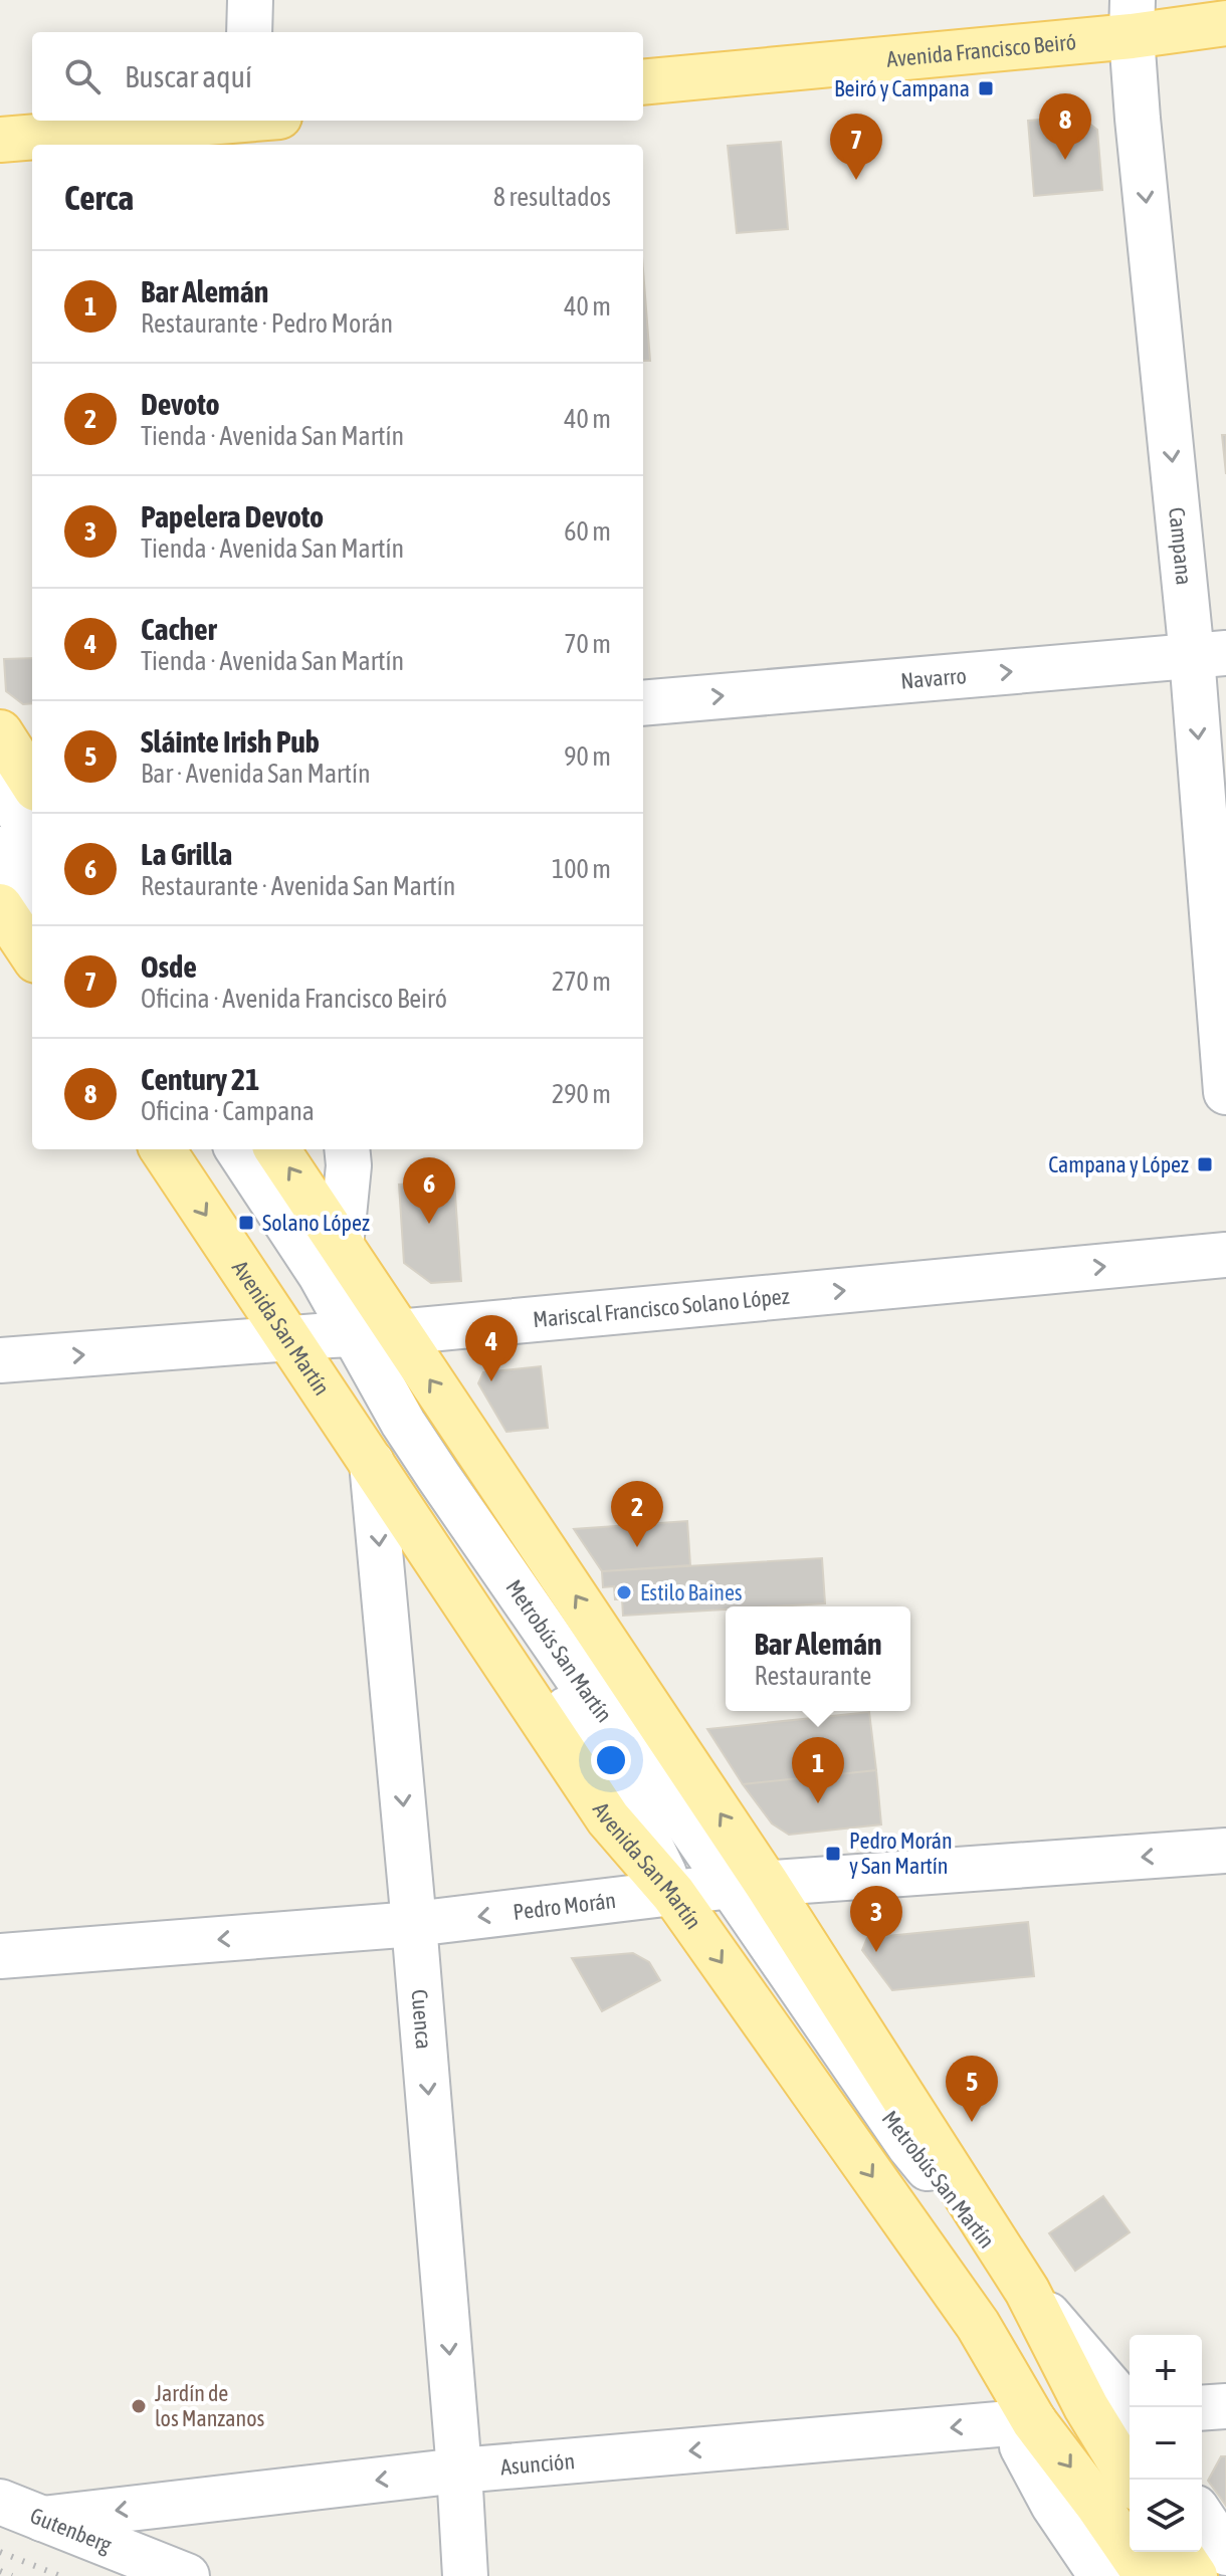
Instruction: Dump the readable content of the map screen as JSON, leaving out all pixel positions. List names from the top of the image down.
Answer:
{
  "streets": {
    "main road": ["Avenida Francisco Beiró", "Avenida San Martín"],
    "street": [
      "Campana",
      "Navarro",
      "Mariscal Francisco Solano López",
      "Metrobús San Martín",
      "Pedro Morán",
      "Cuenca",
      "Asunción",
      "Gutenberg"
    ]
  },
  "crossings": [
    ["Avenida Francisco Beiró", "Campana"],
    ["Campana", "Navarro"],
    ["Mariscal Francisco Solano López", "Avenida San Martín"],
    ["Mariscal Francisco Solano López", "Metrobús San Martín"],
    ["Avenida San Martín", "Metrobús San Martín"],
    ["Avenida San Martín", "Pedro Morán"],
    ["Avenida San Martín", "Cuenca"],
    ["Avenida San Martín", "Asunción"],
    ["Metrobús San Martín", "Pedro Morán"],
    ["Pedro Morán", "Cuenca"],
    ["Cuenca", "Asunción"],
    ["Asunción", "Gutenberg"]
  ],
  "one_way": [
    "Campana",
    "Navarro",
    "Mariscal Francisco Solano López",
    "Pedro Morán",
    "Cuenca",
    "Asunción"
  ],
  "places": {
    "transit": [
      "Beiró y Campana",
      "Campana y López",
      "Solano López",
      "Pedro Morán y San Martín"
    ],
    "other": ["Estilo Baines", "Jardín de los Manzanos"]
  },
  "page": {
    "search": "Buscar aquí",
    "pins": [
      "8",
      "7",
      "6",
      "4",
      "2",
      "1",
      "3",
      "5"
    ],
    "heading": ["Cerca", "8 resultados"],
    "list": [
      {
        "mark": "1",
        "name": "Bar Alemán",
        "note": "Restaurante · Pedro Morán",
        "value": "40 m"
      },
      {
        "mark": "2",
        "name": "Devoto",
        "note": "Tienda · Avenida San Martín",
        "value": "40 m"
      },
      {
        "mark": "3",
        "name": "Papelera Devoto",
        "note": "Tienda · Avenida San Martín",
        "value": "60 m"
      },
      {
        "mark": "4",
        "name": "Cacher",
        "note": "Tienda · Avenida San Martín",
        "value": "70 m"
      },
      {
        "mark": "5",
        "name": "Sláinte Irish Pub",
        "note": "Bar · Avenida San Martín",
        "value": "90 m"
      },
      {
        "mark": "6",
        "name": "La Grilla",
        "note": "Restaurante · Avenida San Martín",
        "value": "100 m"
      },
      {
        "mark": "7",
        "name": "Osde",
        "note": "Oficina · Avenida Francisco Beiró",
        "value": "270 m"
      },
      {
        "mark": "8",
        "name": "Century 21",
        "note": "Oficina · Campana",
        "value": "290 m"
      }
    ],
    "popup": ["Bar Alemán", "Restaurante"],
    "map_buttons": ["+", "−"]
  }
}
